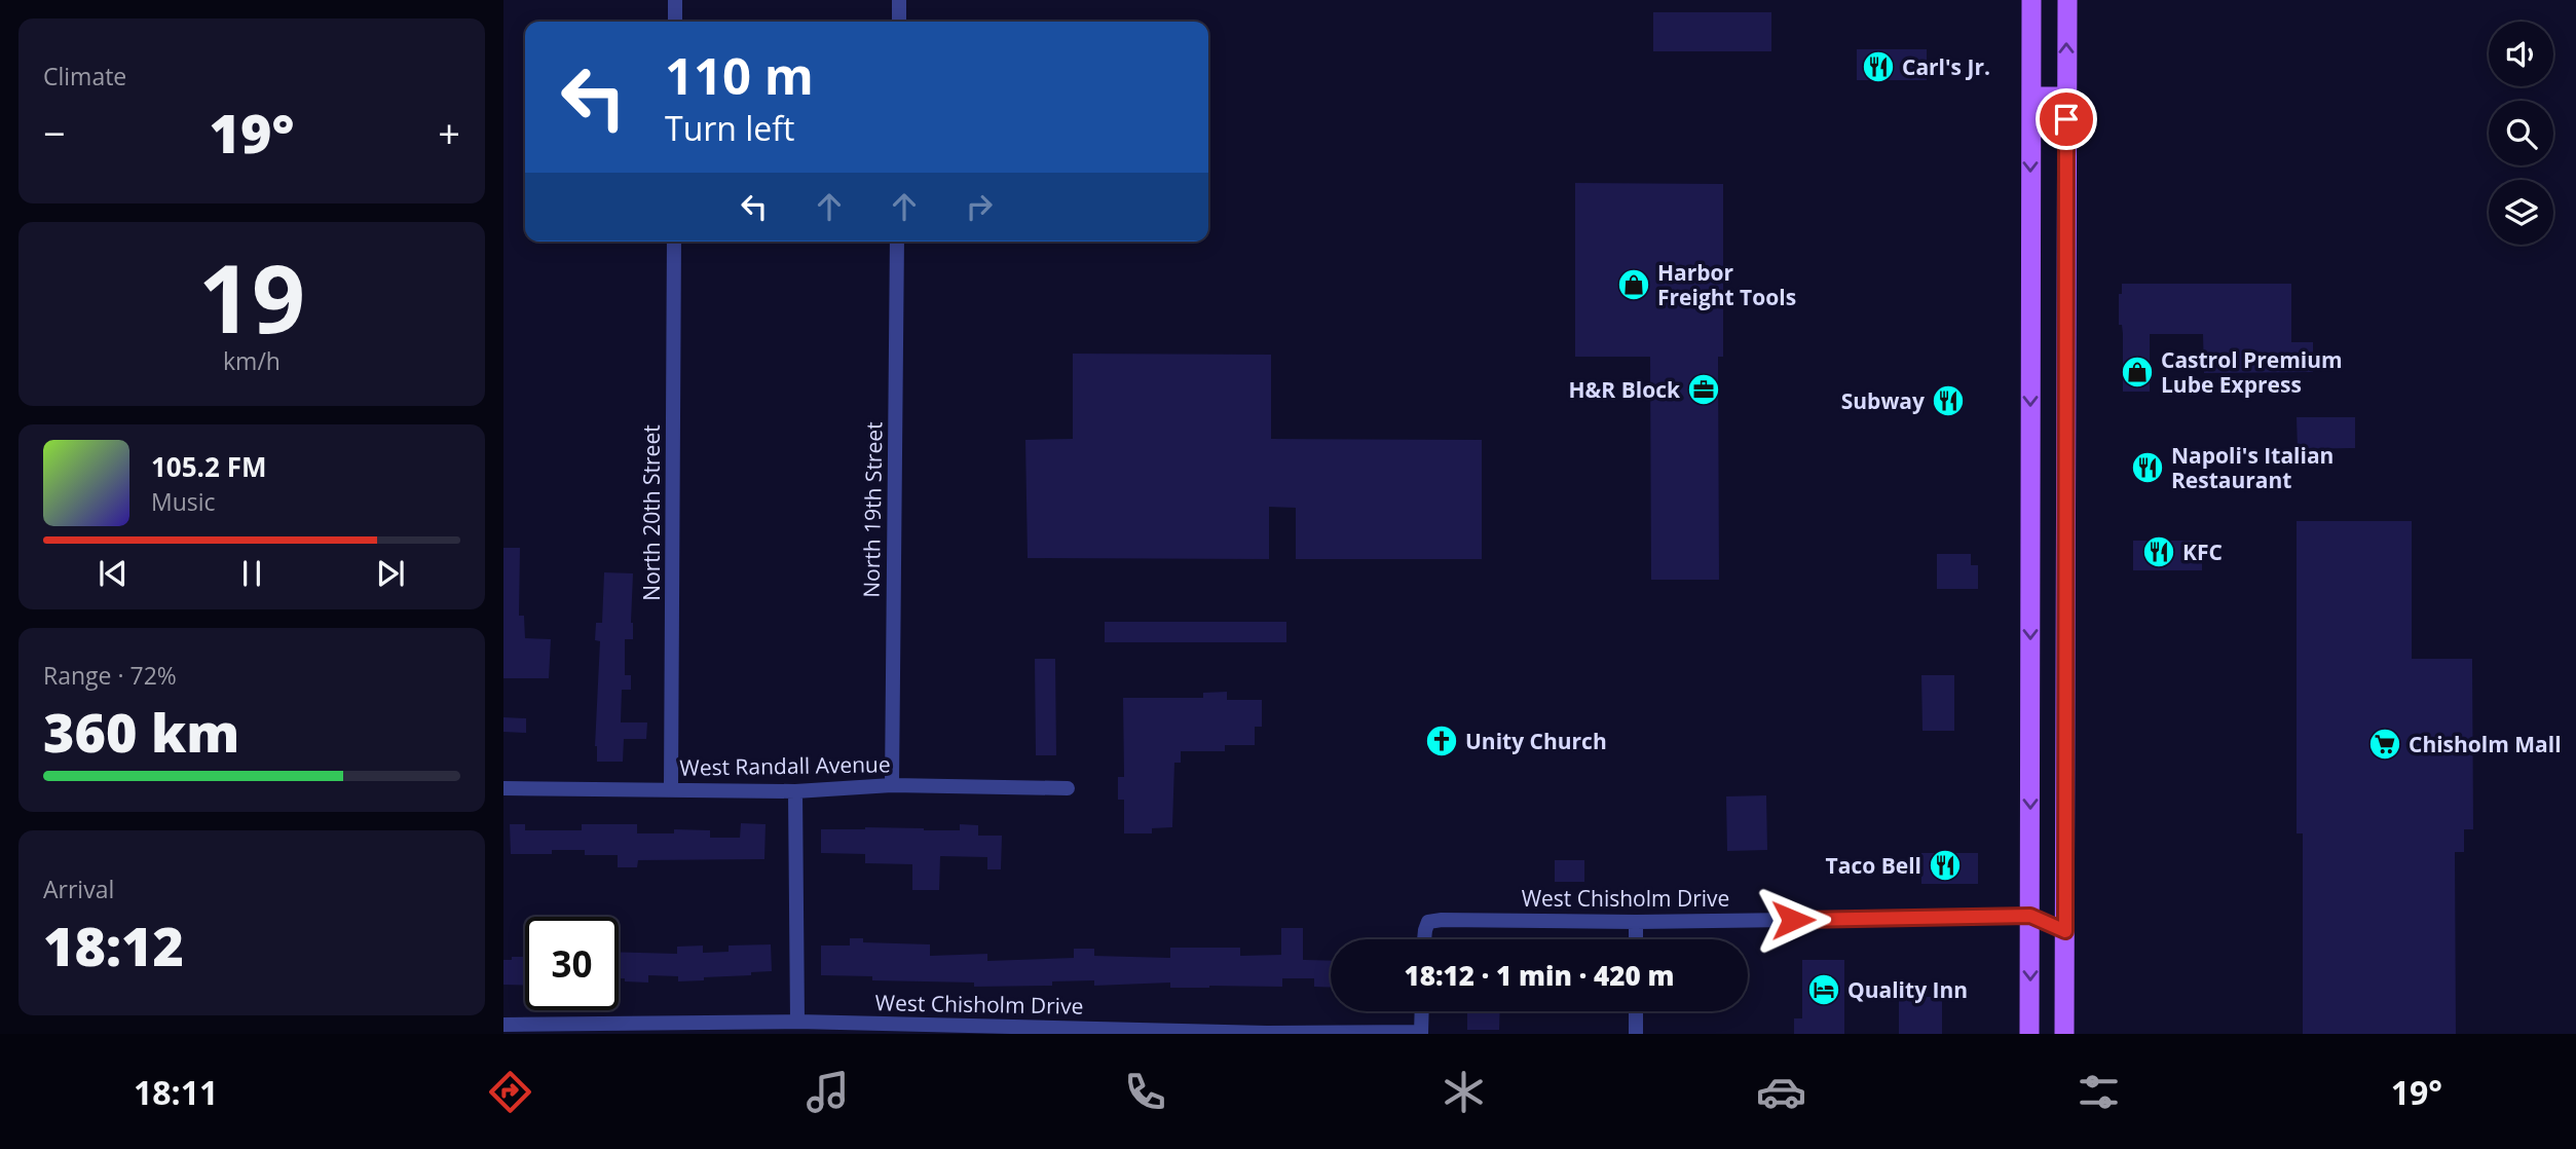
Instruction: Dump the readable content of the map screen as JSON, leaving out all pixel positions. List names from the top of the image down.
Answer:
{
  "streets": {
    "street": [
      "North 19th Street",
      "North 20th Street",
      "West Randall Avenue",
      "West Chisholm Drive"
    ]
  },
  "crossings": [
    ["North 19th Street", "West Randall Avenue"],
    ["North 20th Street", "West Randall Avenue"]
  ],
  "places": {
    "restaurant": [
      "Carl's Jr.",
      "Subway",
      "Napoli's Italian Restaurant",
      "KFC",
      "Taco Bell"
    ],
    "shop": ["Harbor Freight Tools", "Castrol Premium Lube Express"],
    "office": ["H&R Block"],
    "church": ["Unity Church"],
    "supermarket": ["Chisholm Mall"],
    "hotel": ["Quality Inn"]
  },
  "page": {
    "tile": [
      "Climate",
      ["19", "km/h"],
      ["Range · 72%", "360 km"],
      ["Arrival", "18:12"]
    ],
    "turn": ["110 m", "Turn left"],
    "heat": ["−", "19°", "+"],
    "song": ["105.2 FM", "Music"],
    "limit": "30",
    "trip": "18:12 · 1 min · 420 m",
    "tabs": ["18:11", "19°"]
  }
}
